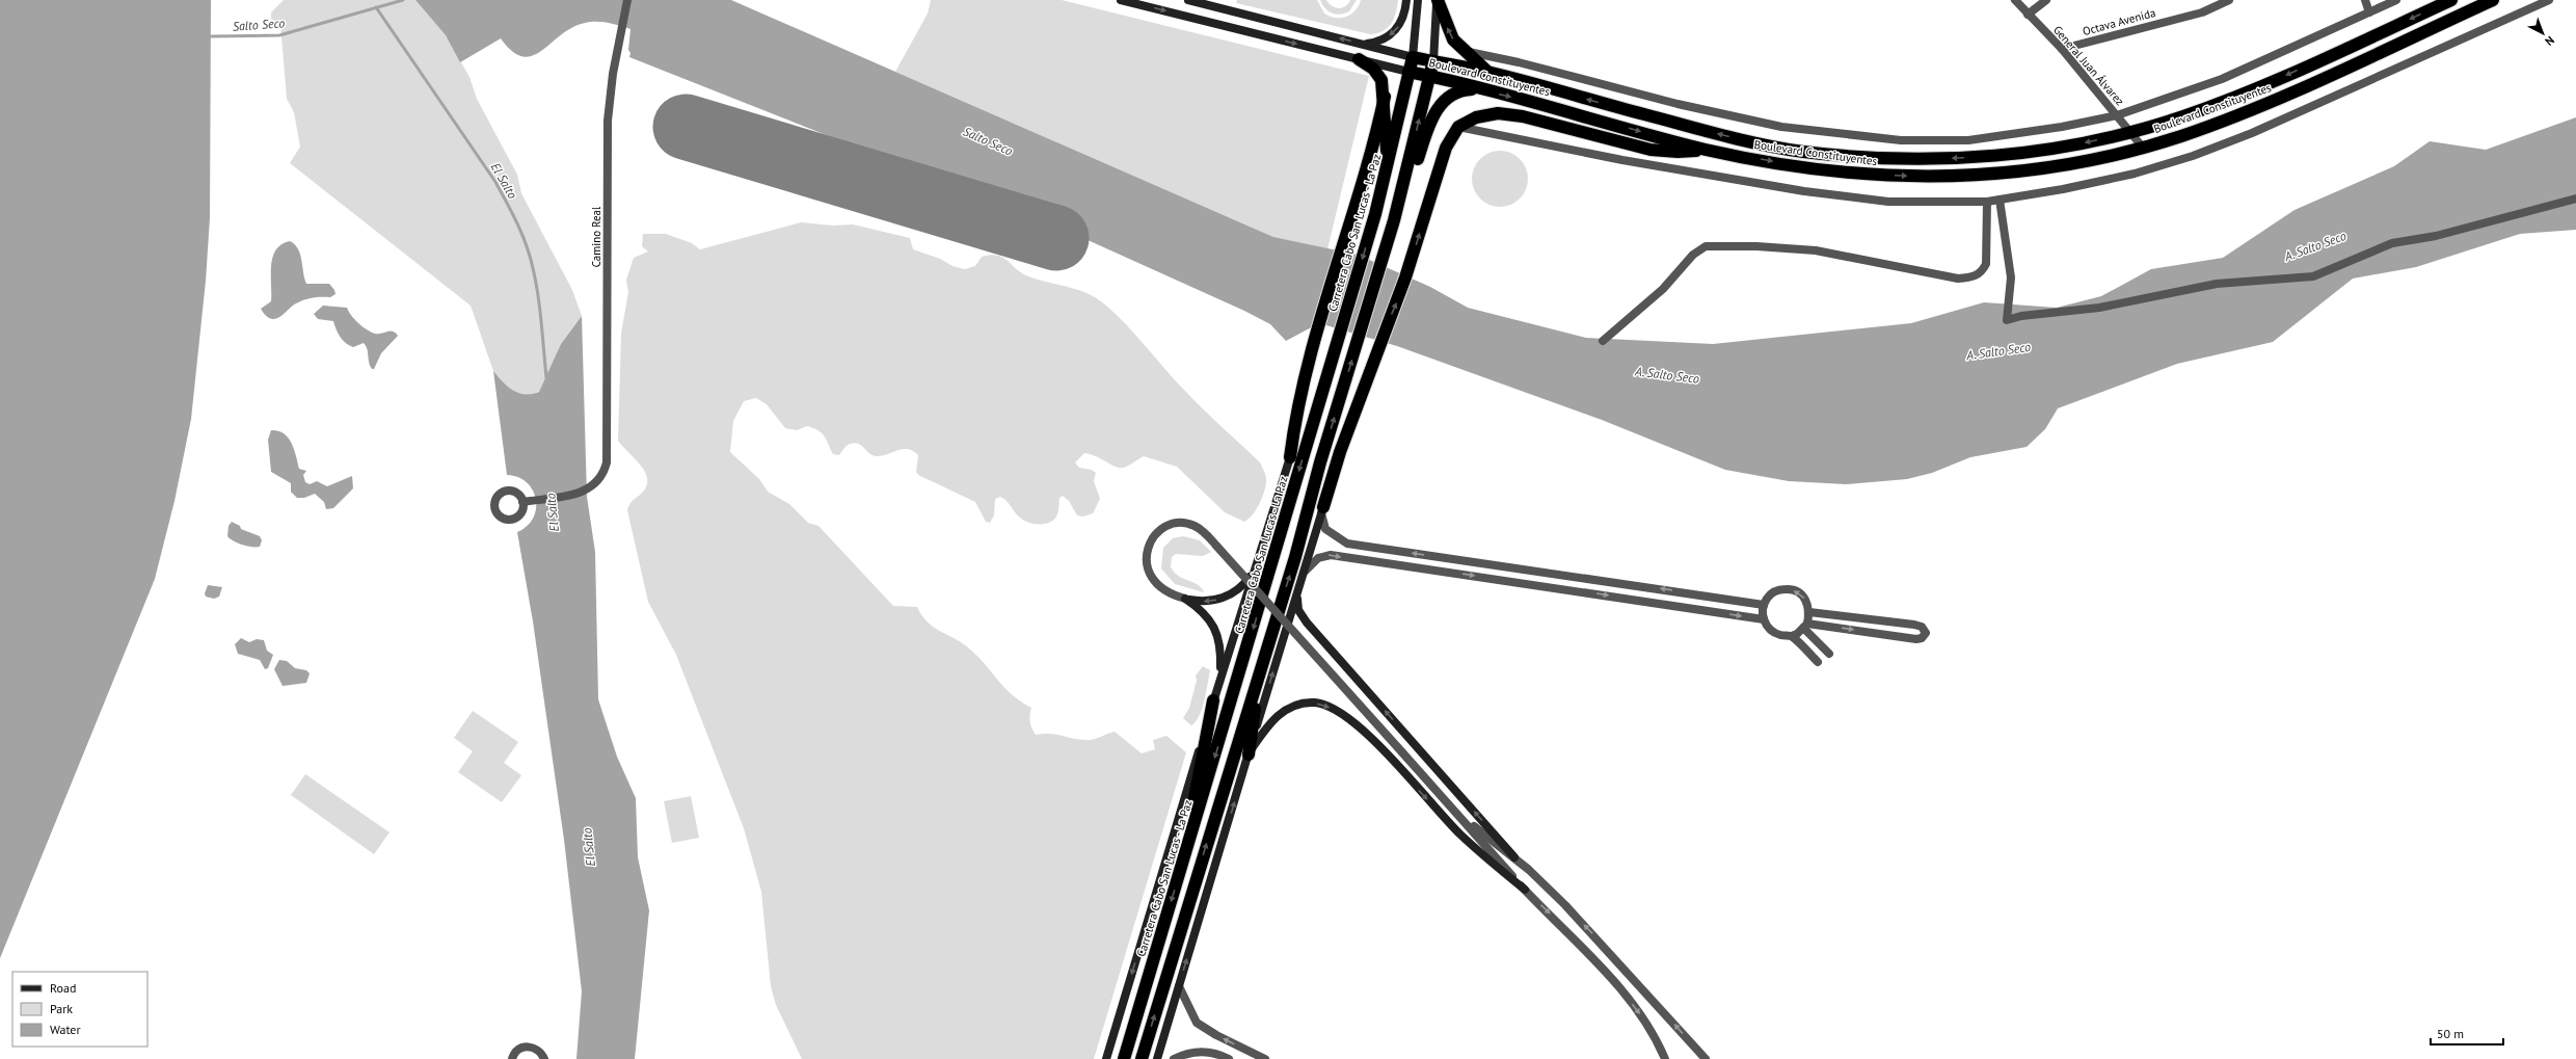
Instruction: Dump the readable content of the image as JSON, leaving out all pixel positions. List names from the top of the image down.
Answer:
{
  "streets": {
    "highway": ["Boulevard Constituyentes", "Carretera Cabo San Lucas - La Paz"],
    "street": ["Octava Avenida", "General Juan Álvarez", "Camino Real"]
  },
  "crossings": [
    ["Octava Avenida", "General Juan Álvarez"],
    ["General Juan Álvarez", "Boulevard Constituyentes"],
    ["Boulevard Constituyentes", "Carretera Cabo San Lucas - La Paz"]
  ],
  "water": ["Salto Seco", "El Salto", "A. Salto Seco"],
  "legend": ["Road", "Park", "Water"],
  "scale_bar": "50 m",
  "north": "bottom right"
}
